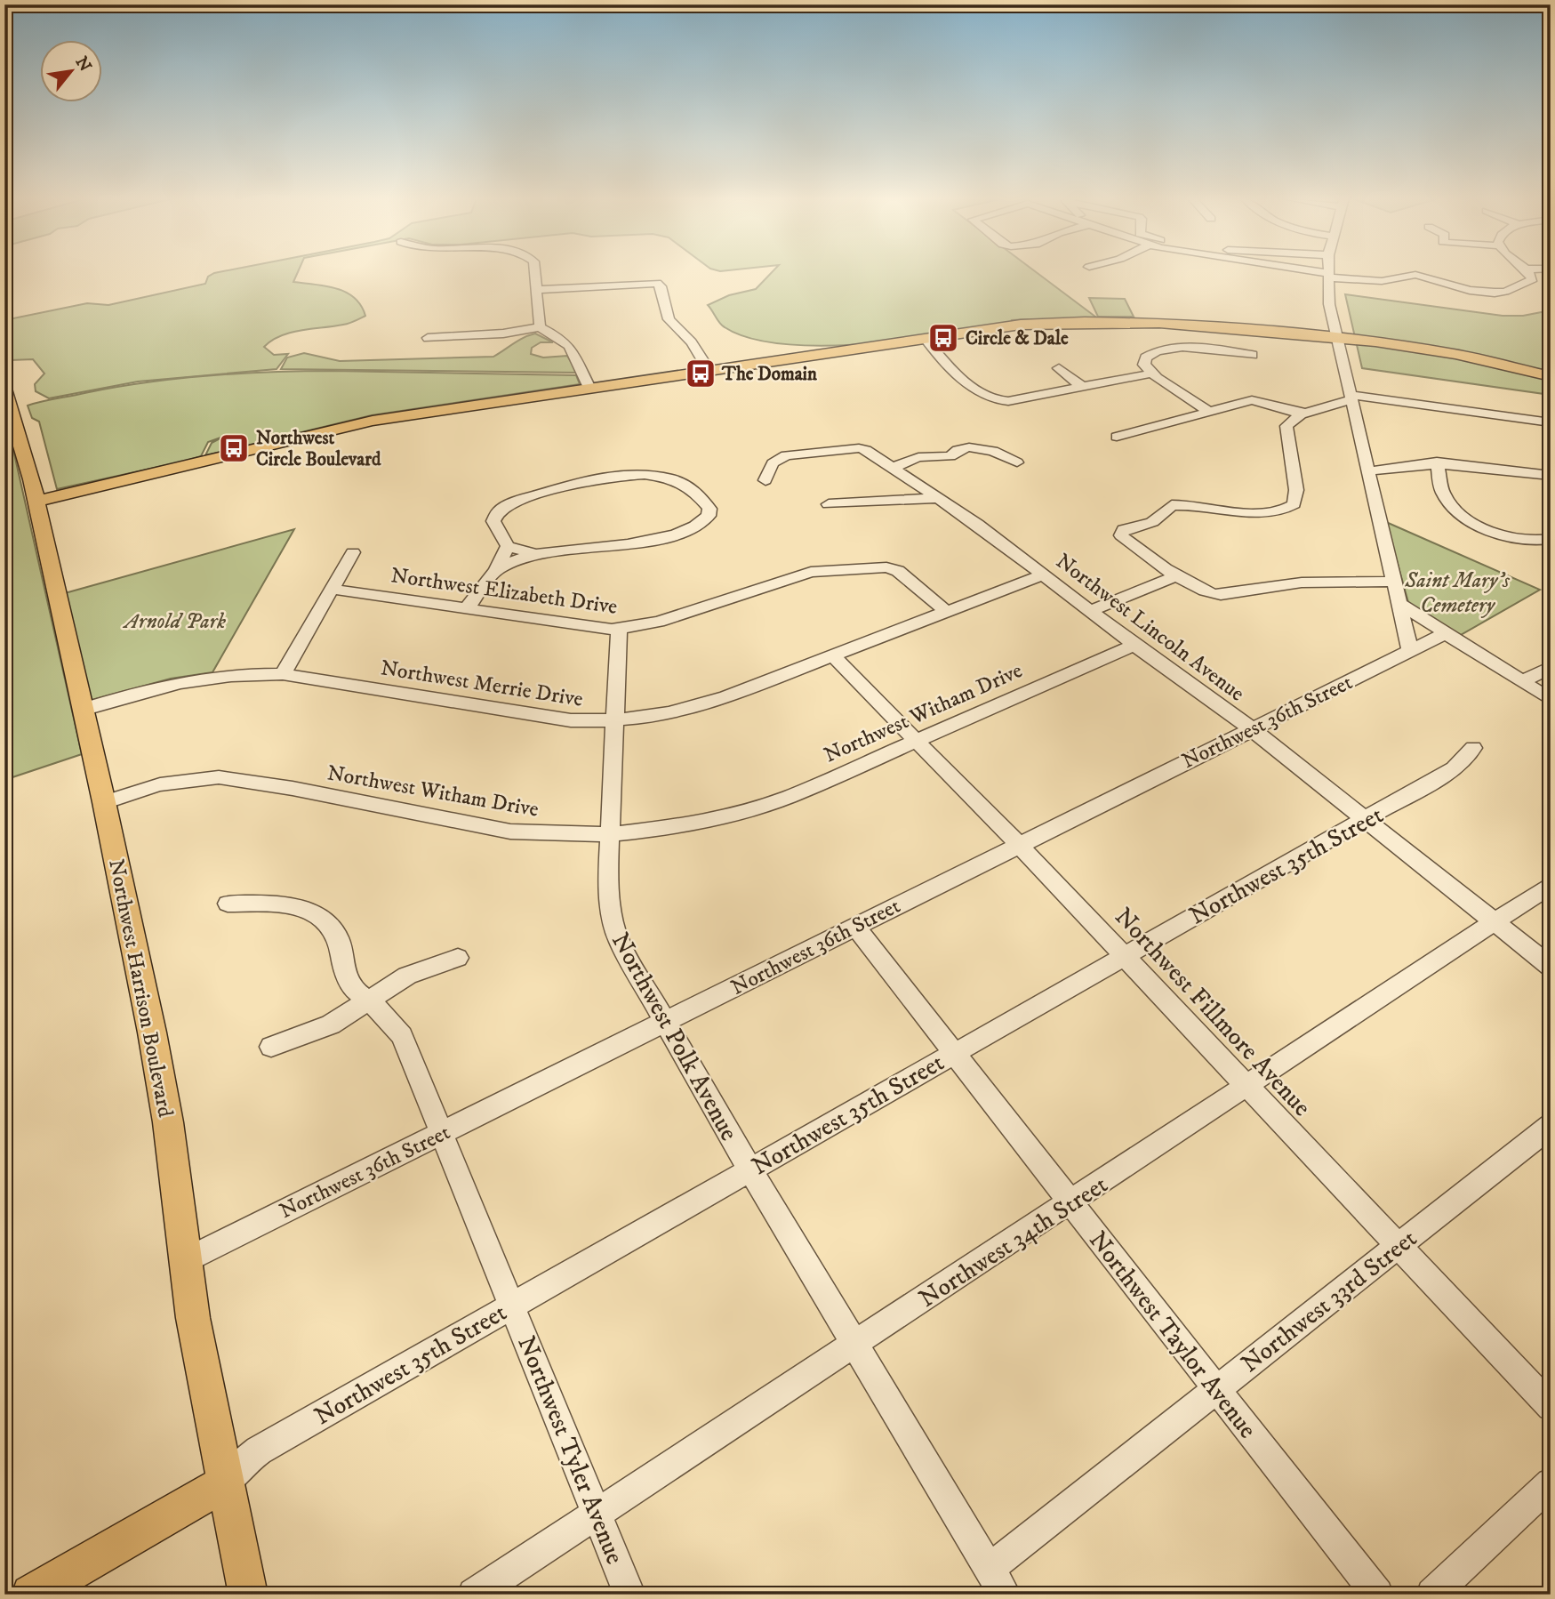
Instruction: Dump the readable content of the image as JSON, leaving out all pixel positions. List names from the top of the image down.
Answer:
{
  "streets": {
    "main road": ["Northwest Harrison Boulevard"],
    "street": [
      "Northwest Elizabeth Drive",
      "Northwest Lincoln Avenue",
      "Northwest Merrie Drive",
      "Northwest Witham Drive",
      "Northwest 36th Street",
      "Northwest 35th Street",
      "Northwest Fillmore Avenue",
      "Northwest Polk Avenue",
      "Northwest 34th Street",
      "Northwest 33rd Street",
      "Northwest Taylor Avenue",
      "Northwest Tyler Avenue"
    ]
  },
  "crossings": [
    ["Northwest Elizabeth Drive", "Northwest Merrie Drive"],
    ["Northwest Elizabeth Drive", "Northwest Polk Avenue"],
    ["Northwest Lincoln Avenue", "Northwest Merrie Drive"],
    ["Northwest Lincoln Avenue", "Northwest Witham Drive"],
    ["Northwest Lincoln Avenue", "Northwest 36th Street"],
    ["Northwest Lincoln Avenue", "Northwest 35th Street"],
    ["Northwest Lincoln Avenue", "Northwest 34th Street"],
    ["Northwest Merrie Drive", "Northwest Harrison Boulevard"],
    ["Northwest Merrie Drive", "Northwest Fillmore Avenue"],
    ["Northwest Merrie Drive", "Northwest Polk Avenue"],
    ["Northwest Witham Drive", "Northwest Harrison Boulevard"],
    ["Northwest Witham Drive", "Northwest Fillmore Avenue"],
    ["Northwest Witham Drive", "Northwest Polk Avenue"],
    ["Northwest 36th Street", "Northwest Harrison Boulevard"],
    ["Northwest 36th Street", "Northwest Fillmore Avenue"],
    ["Northwest 36th Street", "Northwest Polk Avenue"],
    ["Northwest 36th Street", "Northwest Taylor Avenue"],
    ["Northwest 36th Street", "Northwest Tyler Avenue"],
    ["Northwest 35th Street", "Northwest Harrison Boulevard"],
    ["Northwest 35th Street", "Northwest Fillmore Avenue"],
    ["Northwest 35th Street", "Northwest Polk Avenue"],
    ["Northwest 35th Street", "Northwest Taylor Avenue"],
    ["Northwest 35th Street", "Northwest Tyler Avenue"],
    ["Northwest Fillmore Avenue", "Northwest 34th Street"],
    ["Northwest Fillmore Avenue", "Northwest 33rd Street"],
    ["Northwest Polk Avenue", "Northwest 34th Street"],
    ["Northwest Polk Avenue", "Northwest 33rd Street"],
    ["Northwest 34th Street", "Northwest Taylor Avenue"],
    ["Northwest 34th Street", "Northwest Tyler Avenue"],
    ["Northwest 33rd Street", "Northwest Taylor Avenue"]
  ],
  "parks": ["Saint Mary's Cemetery", "Arnold Park"],
  "places": {
    "bus stop": ["Circle & Dale", "The Domain", "Northwest Circle Boulevard"]
  },
  "north": "top right"
}
